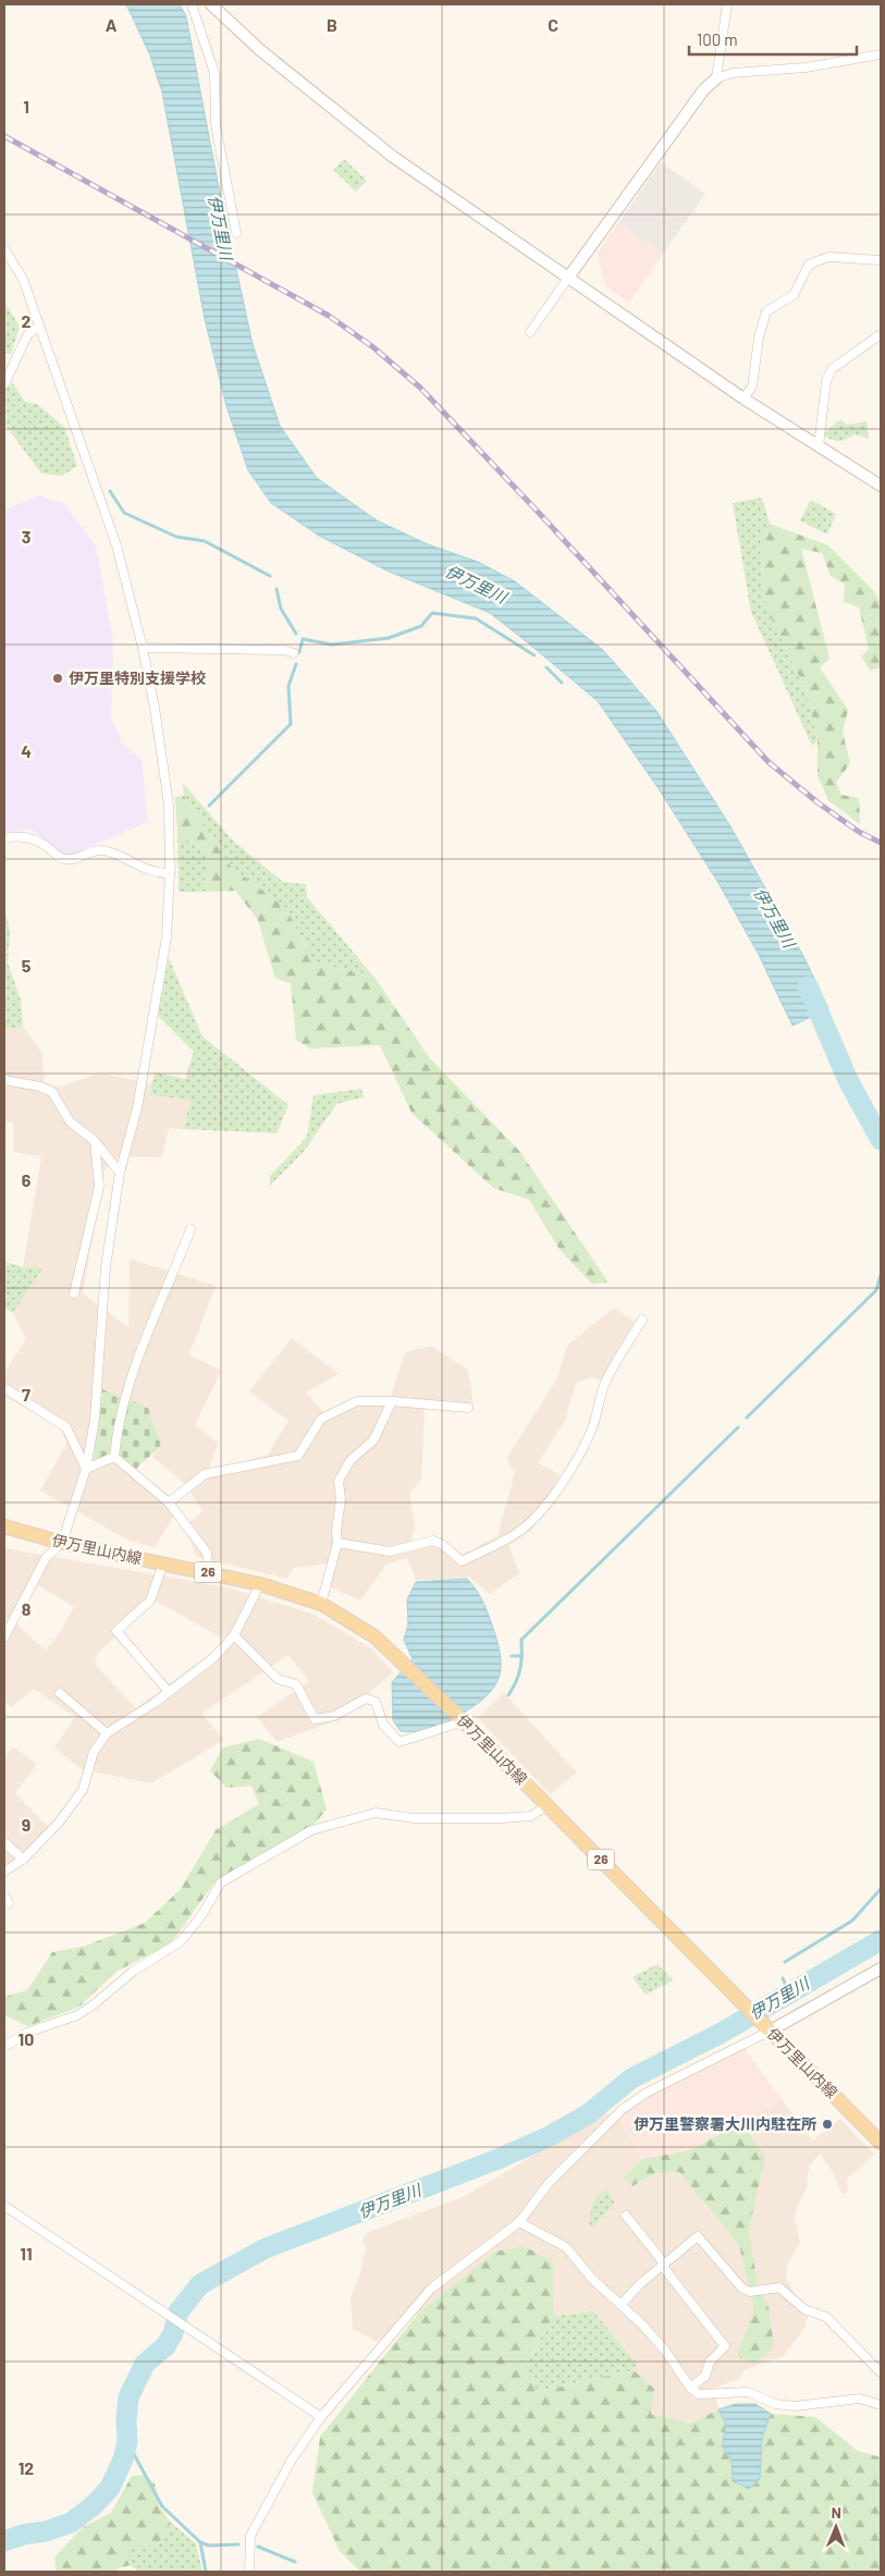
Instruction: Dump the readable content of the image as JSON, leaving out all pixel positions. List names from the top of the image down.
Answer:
{
  "streets": {
    "main road": ["伊万里山内線", "26"]
  },
  "water": ["伊万里川"],
  "places": ["伊万里特別支援学校", "伊万里警察署大川内駐在所"],
  "scale_bar": "100 m",
  "north": "top",
  "grid": {
    "columns": ["A", "B", "C"],
    "rows": [
      "1",
      "2",
      "3",
      "4",
      "5",
      "6",
      "7",
      "8",
      "9",
      "10",
      "11",
      "12"
    ]
  }
}
